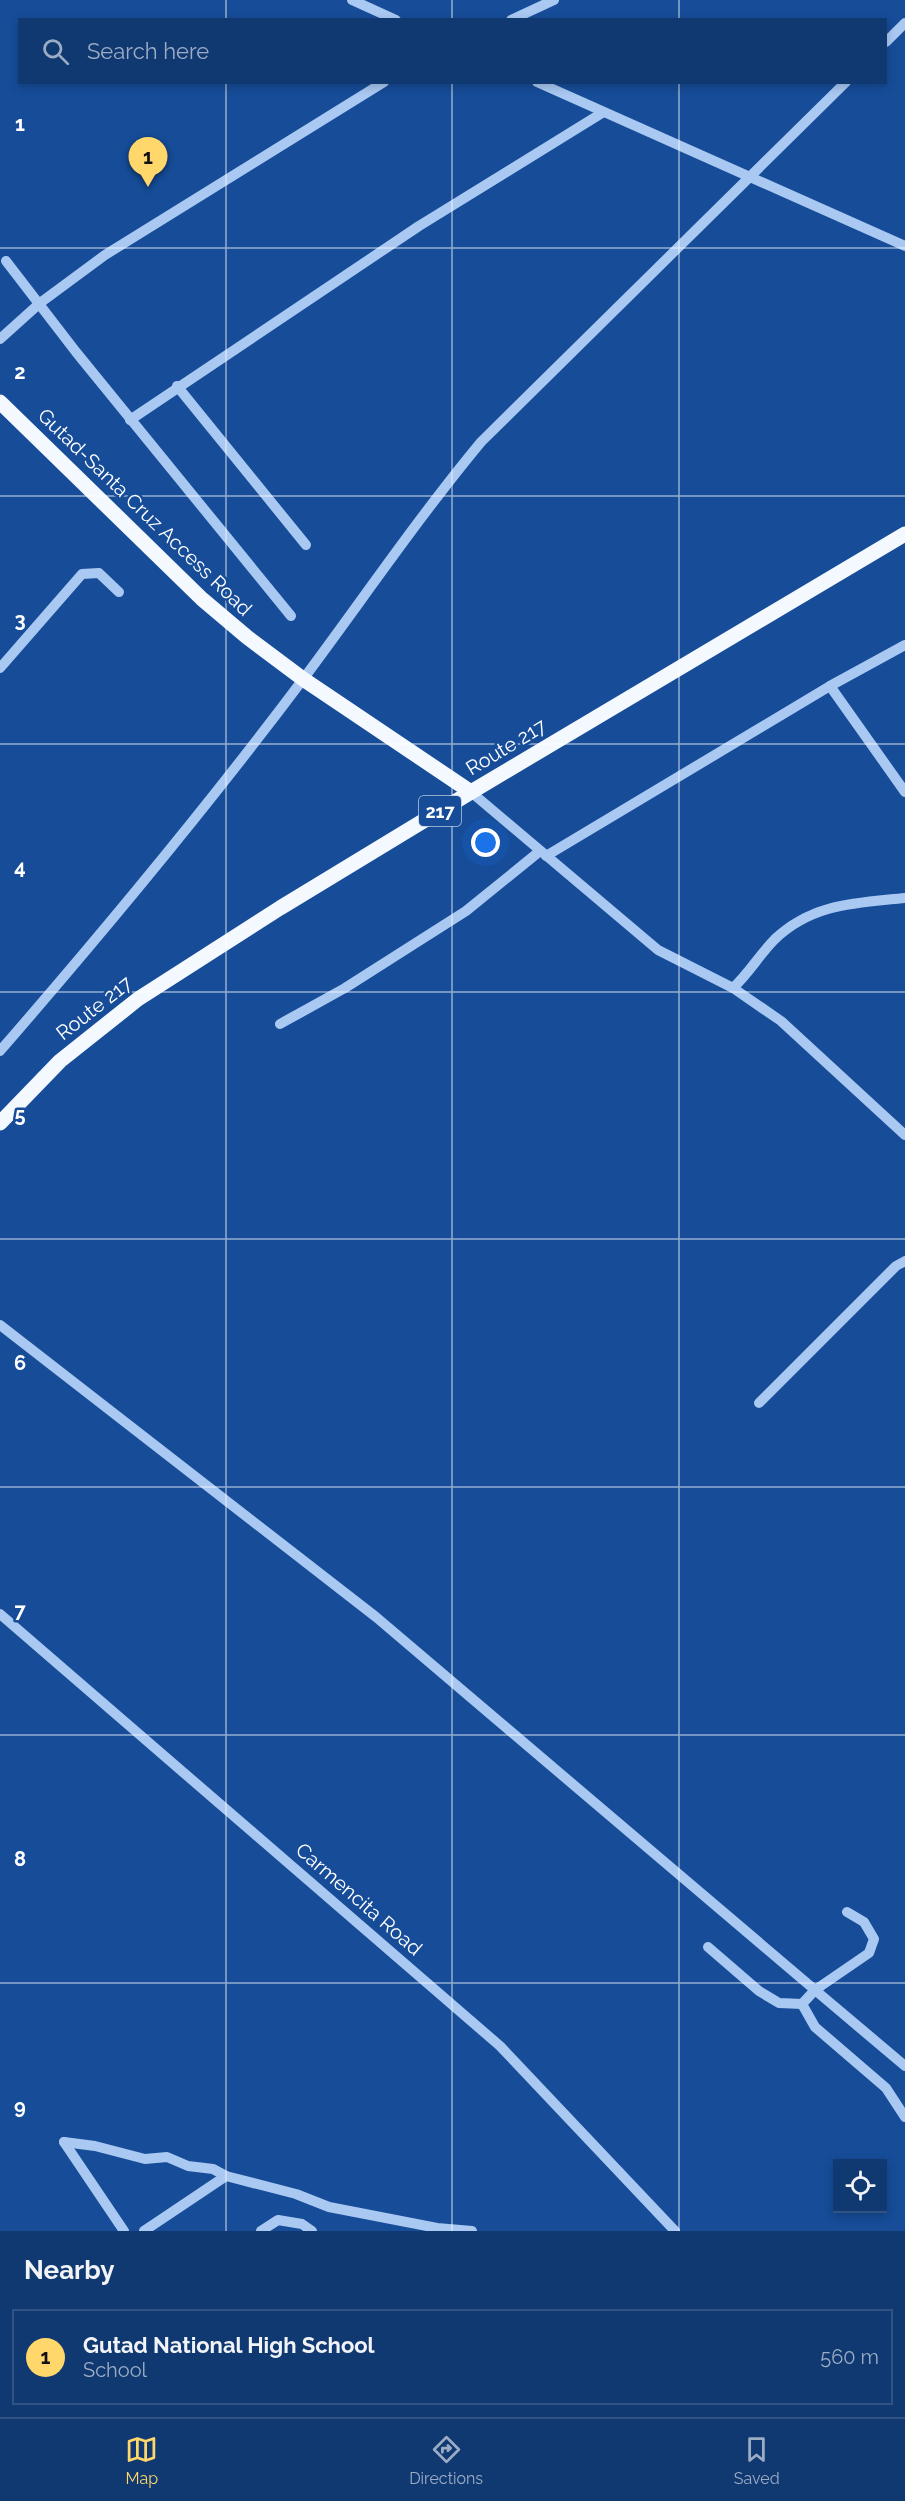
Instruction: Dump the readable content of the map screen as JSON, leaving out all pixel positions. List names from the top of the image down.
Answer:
{
  "streets": {
    "main road": ["Gutad-Santa Cruz Access Road", "Route 217", "217"],
    "street": ["Carmencita Road"]
  },
  "crossings": [
    ["Gutad-Santa Cruz Access Road", "Route 217"]
  ],
  "page": {
    "search": "Search here",
    "pins": "1",
    "heading": "Nearby",
    "list": [
      {
        "mark": "1",
        "name": "Gutad National High School",
        "note": "School",
        "value": "560 m"
      }
    ],
    "nav": ["Map", "Directions", "Saved"]
  },
  "grid": {
    "rows": [
      "1",
      "2",
      "3",
      "4",
      "5",
      "6",
      "7",
      "8",
      "9"
    ]
  }
}
